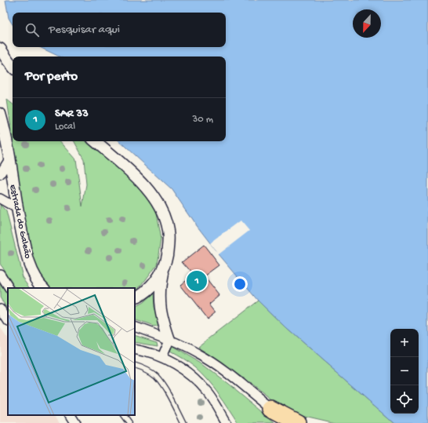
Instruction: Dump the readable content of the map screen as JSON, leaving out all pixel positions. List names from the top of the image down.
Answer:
{
  "streets": {
    "street": ["Estrada do Galeão"]
  },
  "north": "bottom",
  "page": {
    "search": "Pesquisar aqui",
    "heading": "Por perto",
    "list": [
      {
        "mark": "1",
        "name": "SAR 33",
        "note": "Local",
        "value": "30 m"
      }
    ],
    "pins": "1",
    "map_buttons": ["+", "−"]
  }
}
